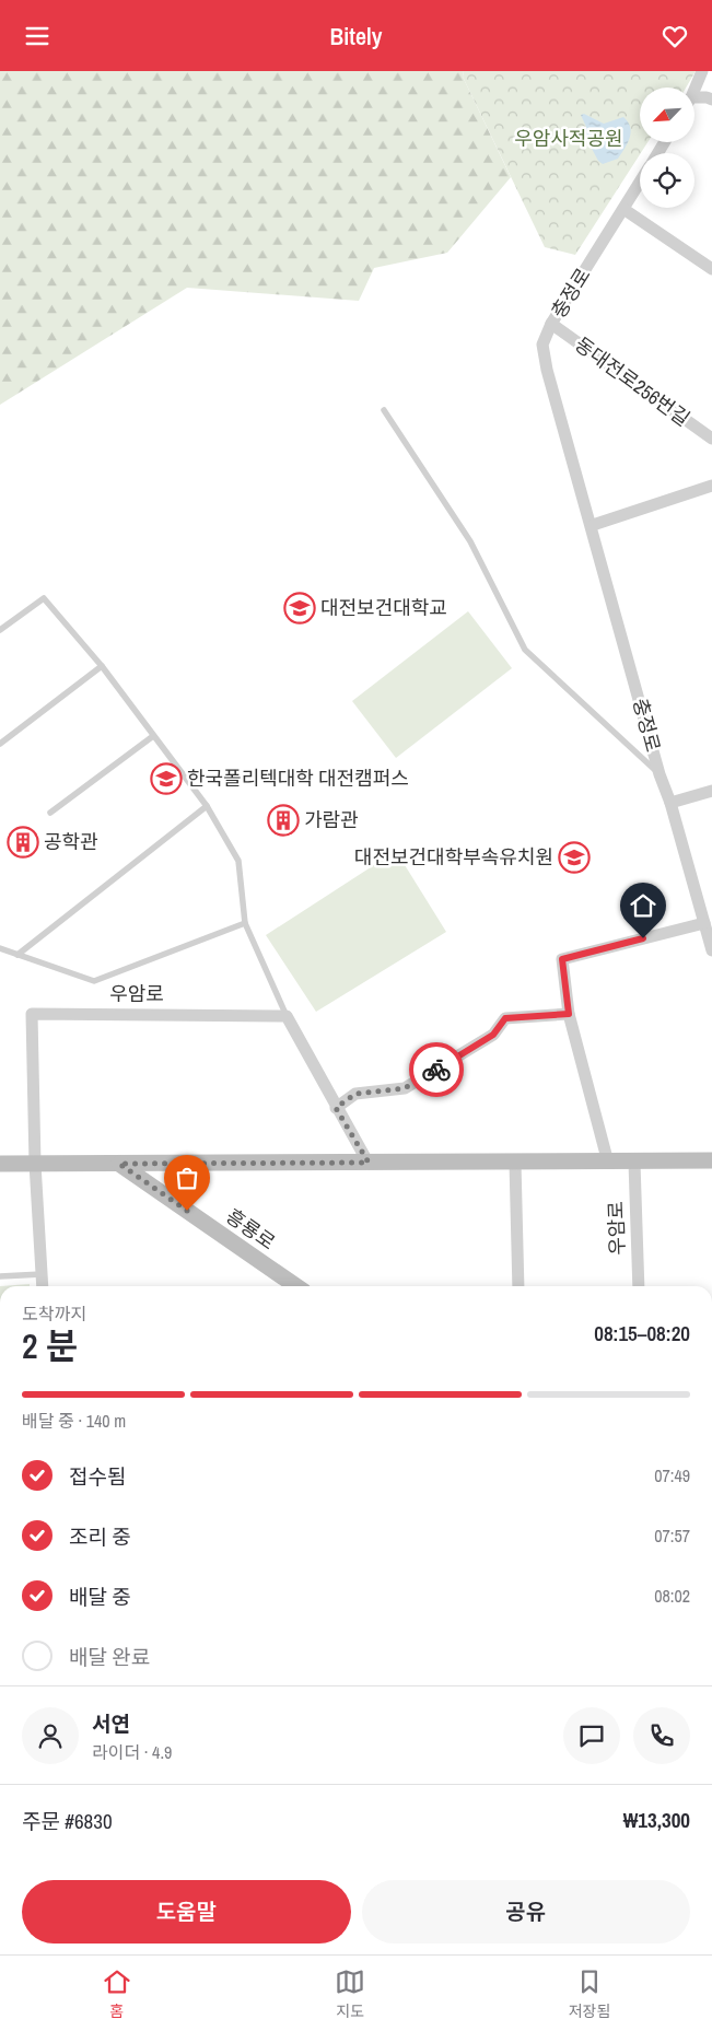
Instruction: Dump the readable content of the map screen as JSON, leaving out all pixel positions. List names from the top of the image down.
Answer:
{
  "streets": {
    "main road": ["흥룡로"],
    "street": ["충정로", "동대전로256번길", "우암로"]
  },
  "crossings": [
    ["충정로", "동대전로256번길"]
  ],
  "parks": ["우암사적공원"],
  "places": {
    "school or university": ["대전보건대학교", "한국폴리텍대학 대전캠퍼스", "대전보건대학부속유치원"],
    "building": ["가람관", "공학관"]
  },
  "north": "bottom left",
  "page": {
    "header": "Bitely",
    "heading": ["2 분", "도착까지", "08:15–08:20"],
    "panel": [
      "서연",
      "라이더 · 4.9",
      "주문 #6830",
      "₩13,300"
    ],
    "bar": "배달 중 · 140 m",
    "list": [
      ["접수됨", "07:49"],
      ["조리 중", "07:57"],
      ["배달 중", "08:02"],
      "배달 완료"
    ],
    "buttons": ["도움말", "공유"],
    "tabs": ["홈", "지도", "저장됨"]
  }
}
